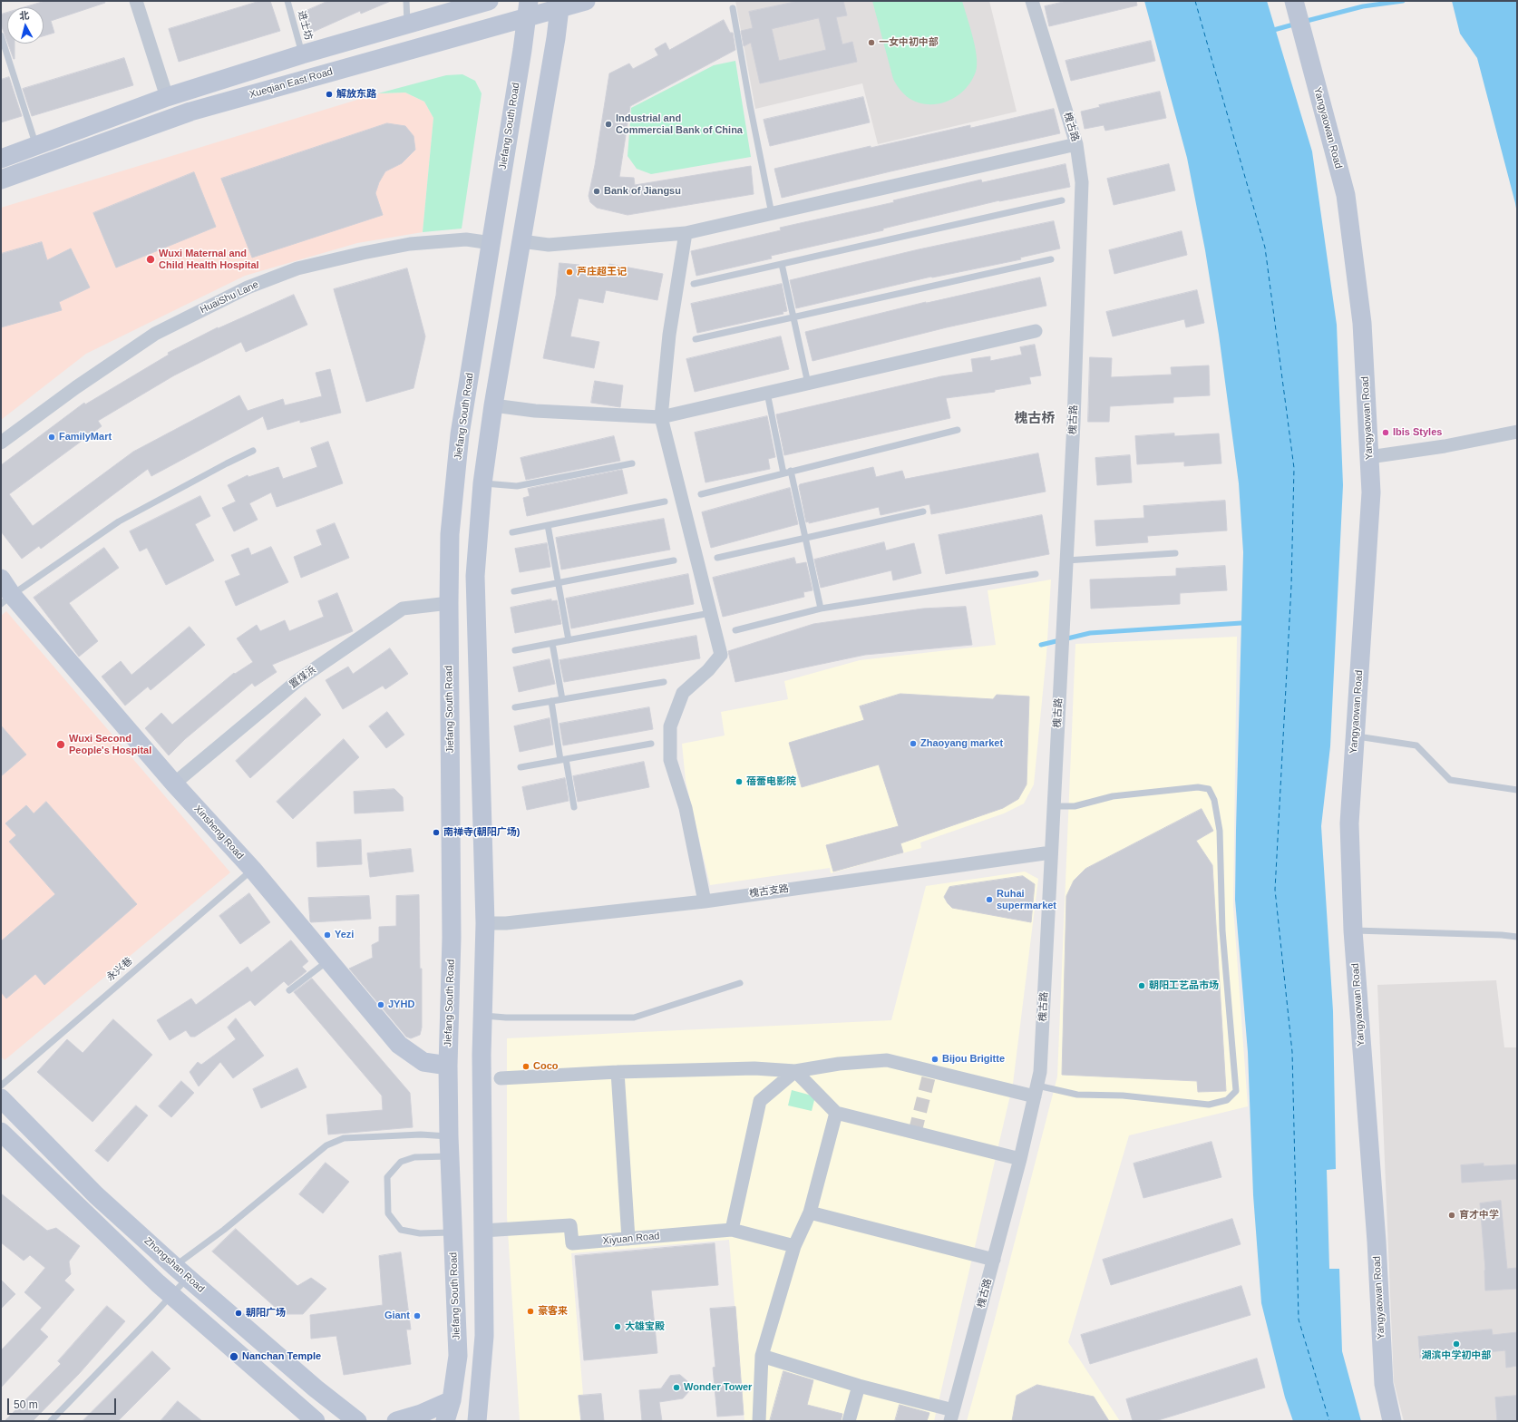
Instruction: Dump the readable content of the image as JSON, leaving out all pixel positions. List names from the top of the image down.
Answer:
{
  "streets": {
    "main road": [
      "Xueqian East Road",
      "Jiefang South Road",
      "Yangyaowan Road",
      "Xinsheng Road",
      "Zhongshan Road"
    ],
    "street": [
      "槐古路",
      "HuaiShu Lane",
      "置煤浜",
      "槐古支路",
      "Xiyuan Road"
    ],
    "lane": ["进士坊", "永兴巷"]
  },
  "crossings": [
    ["Xueqian East Road", "Jiefang South Road"],
    ["Jiefang South Road", "HuaiShu Lane"],
    ["Jiefang South Road", "置煤浜"],
    ["Jiefang South Road", "Xinsheng Road"],
    ["槐古路", "槐古支路"],
    ["置煤浜", "Xinsheng Road"],
    ["Xinsheng Road", "永兴巷"]
  ],
  "districts": ["槐古桥"],
  "places": [
    "一女中初中部",
    "解放东路",
    "Industrial and Commercial Bank of China",
    "Bank of Jiangsu",
    "Wuxi Maternal and Child Health Hospital",
    "芦庄超王记",
    "Ibis Styles",
    "FamilyMart",
    "Zhaoyang market",
    "Wuxi Second People's Hospital",
    "蓓蕾电影院",
    "南禅寺(朝阳广场)",
    "Ruhai supermarket",
    "Yezi",
    "朝阳工艺品市场",
    "JYHD",
    "Bijou Brigitte",
    "Coco",
    "育才中学",
    "豪客来",
    "朝阳广场",
    "Giant",
    "大雄宝殿",
    "湖滨中学初中部",
    "Nanchan Temple",
    "Wonder Tower"
  ],
  "scale_bar": "50 m",
  "north": "top"
}
